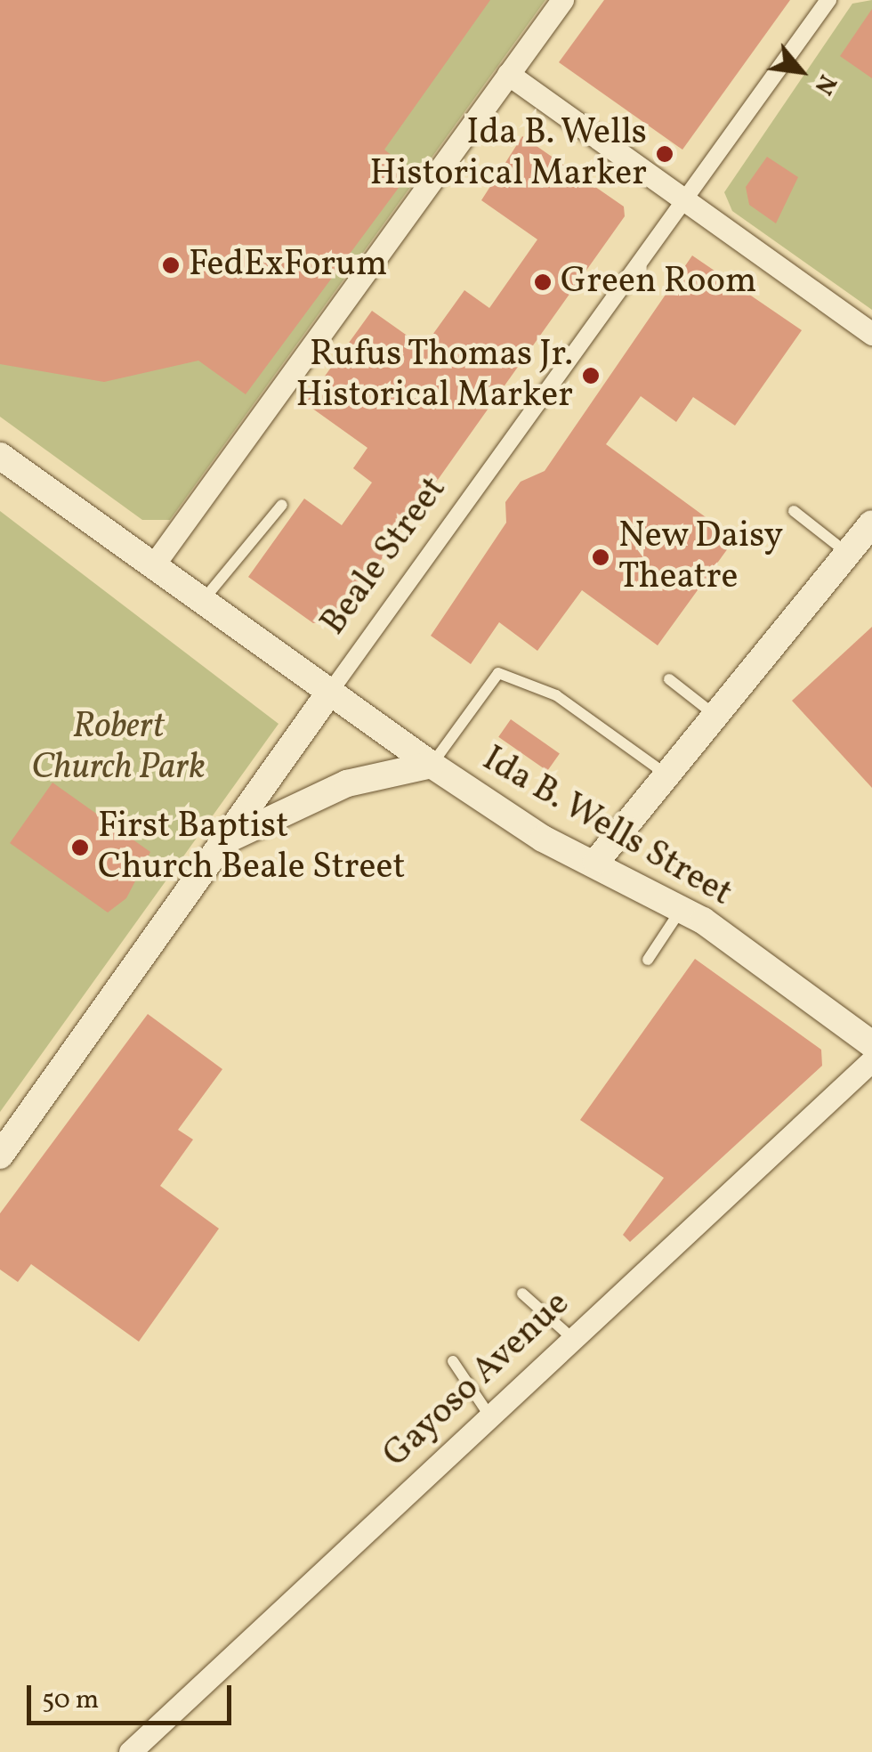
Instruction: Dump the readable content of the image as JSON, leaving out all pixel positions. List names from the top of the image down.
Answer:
{
  "streets": {
    "street": ["Beale Street", "Ida B. Wells Street", "Gayoso Avenue"]
  },
  "crossings": [
    ["Beale Street", "Ida B. Wells Street"]
  ],
  "parks": ["Robert Church Park"],
  "places": [
    "Ida B. Wells Historical Marker",
    "FedExForum",
    "Green Room",
    "Rufus Thomas Jr. Historical Marker",
    "New Daisy Theatre",
    "First Baptist Church Beale Street"
  ],
  "scale_bar": "50 m",
  "north": "bottom right"
}
